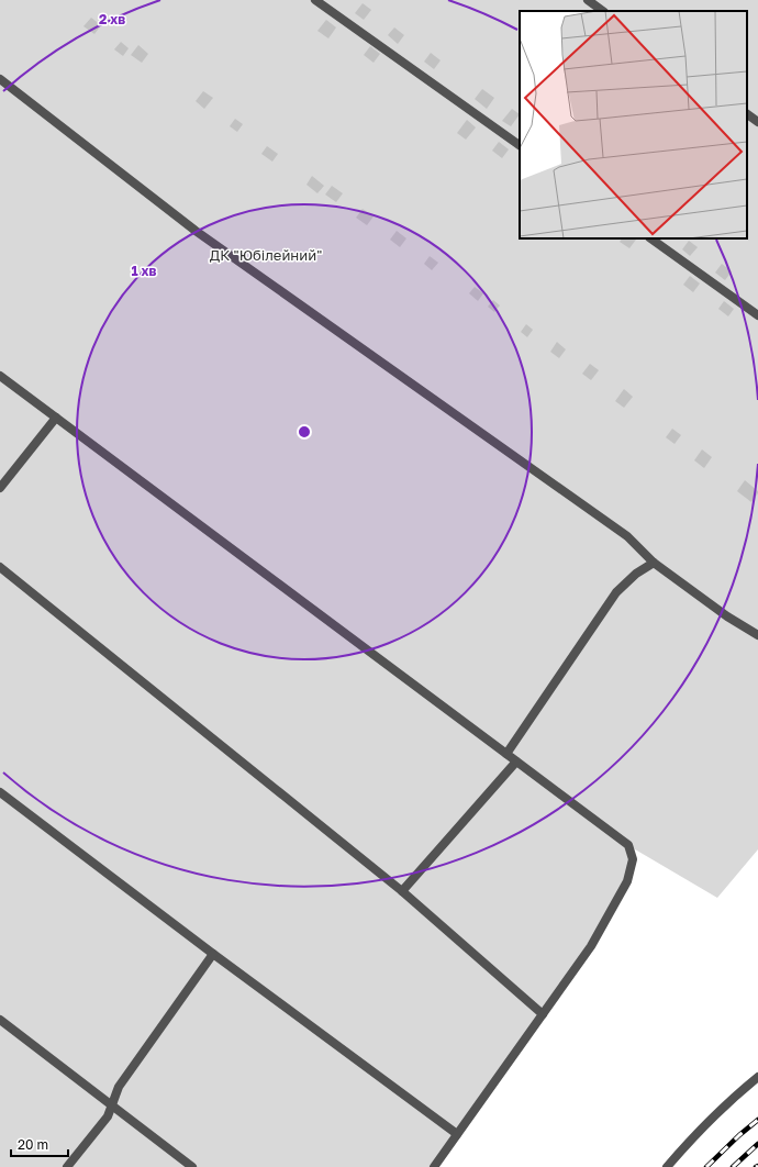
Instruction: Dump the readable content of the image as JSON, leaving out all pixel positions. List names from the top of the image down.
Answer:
{
  "parks": ["ДК \"Юбілейний\""],
  "scale_bar": "20 m",
  "rings": ["2 хв", "1 хв"]
}
